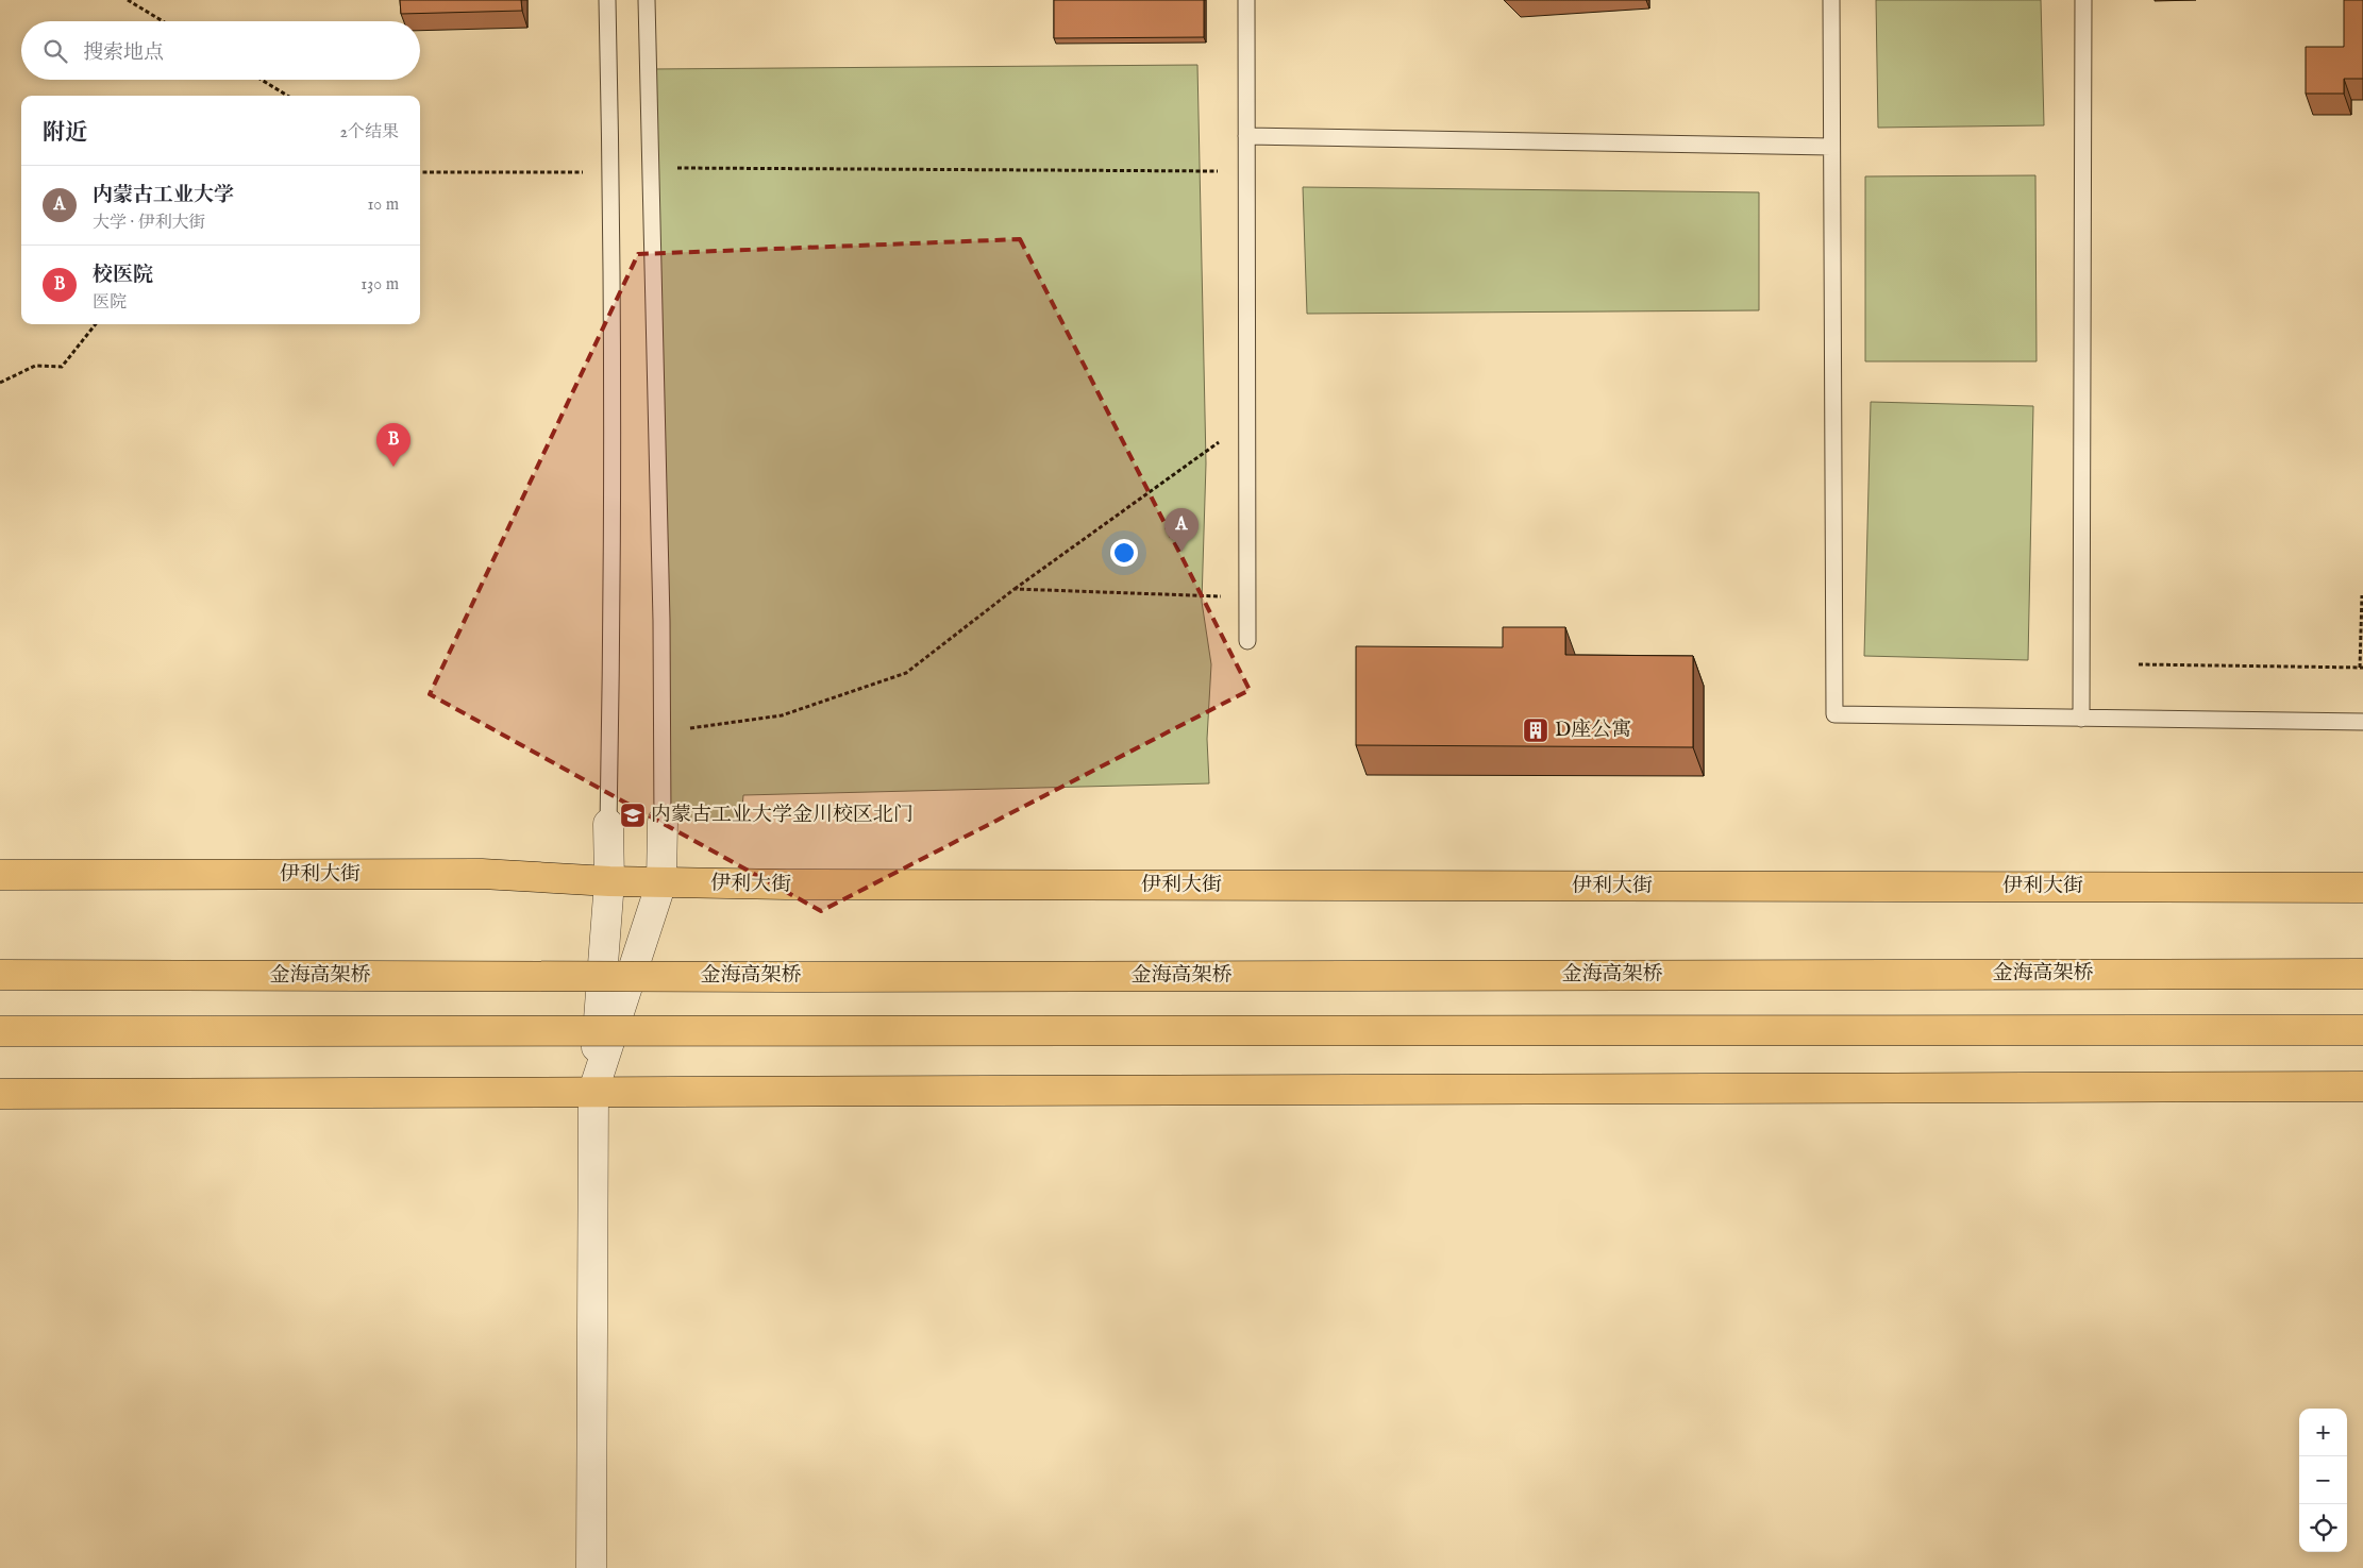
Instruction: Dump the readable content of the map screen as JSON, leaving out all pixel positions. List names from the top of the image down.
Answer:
{
  "streets": {
    "main road": ["伊利大街", "金海高架桥"]
  },
  "places": {
    "building": ["D座公寓"],
    "school or university": ["内蒙古工业大学金川校区北门"]
  },
  "page": {
    "search": "搜索地点",
    "heading": ["附近", "2个结果"],
    "list": [
      {
        "mark": "A",
        "name": "内蒙古工业大学",
        "note": "大学 · 伊利大街",
        "value": "10 m"
      },
      {
        "mark": "B",
        "name": "校医院",
        "note": "医院",
        "value": "130 m"
      }
    ],
    "pins": ["B", "A"],
    "map_buttons": ["+", "−"]
  }
}
